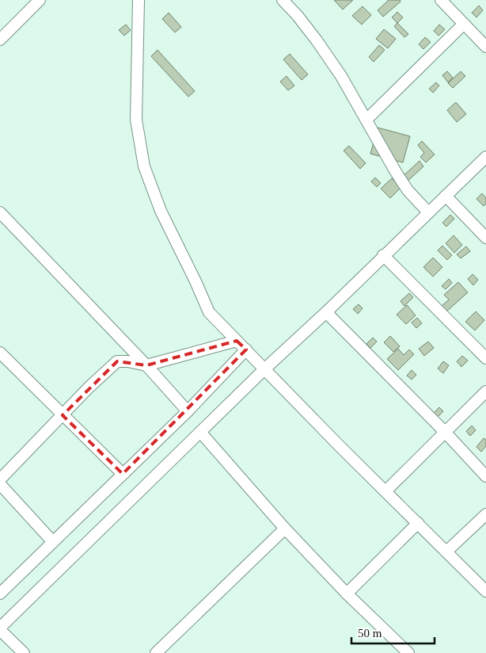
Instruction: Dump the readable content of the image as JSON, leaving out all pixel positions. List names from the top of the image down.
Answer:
{
  "scale_bar": "50 m"
}
